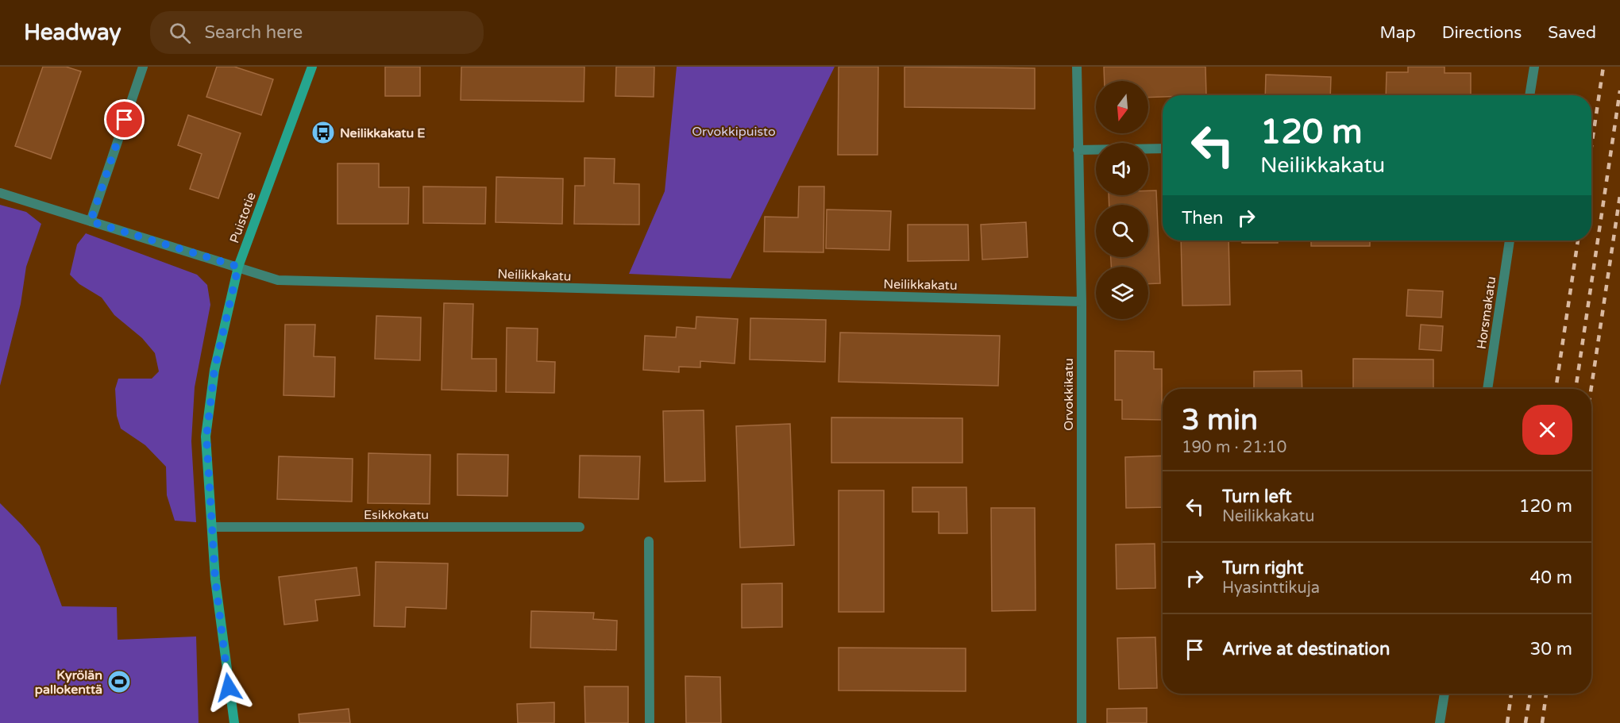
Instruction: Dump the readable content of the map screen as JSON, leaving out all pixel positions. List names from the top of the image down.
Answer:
{
  "streets": {
    "street": [
      "Puistotie",
      "Neilikkakatu",
      "Horsmakatu",
      "Orvokkikatu",
      "Esikkokatu"
    ]
  },
  "crossings": [
    ["Puistotie", "Neilikkakatu"],
    ["Puistotie", "Esikkokatu"],
    ["Neilikkakatu", "Orvokkikatu"]
  ],
  "parks": ["Orvokkipuisto"],
  "places": {
    "bus stop": ["Neilikkakatu E"],
    "sports": ["Kyrölän pallokenttä"]
  },
  "north": "bottom",
  "page": {
    "header": "Headway",
    "search": "Search here",
    "nav": ["Map", "Directions", "Saved"],
    "turn": ["120 m", "Neilikkakatu"],
    "then": "Then",
    "heading": ["3 min", "190 m · 21:10"],
    "list": [
      {
        "name": "Turn left",
        "note": "Neilikkakatu",
        "value": "120 m"
      },
      {
        "name": "Turn right",
        "note": "Hyasinttikuja",
        "value": "40 m"
      },
      {
        "name": "Arrive at destination",
        "value": "30 m"
      }
    ]
  }
}
